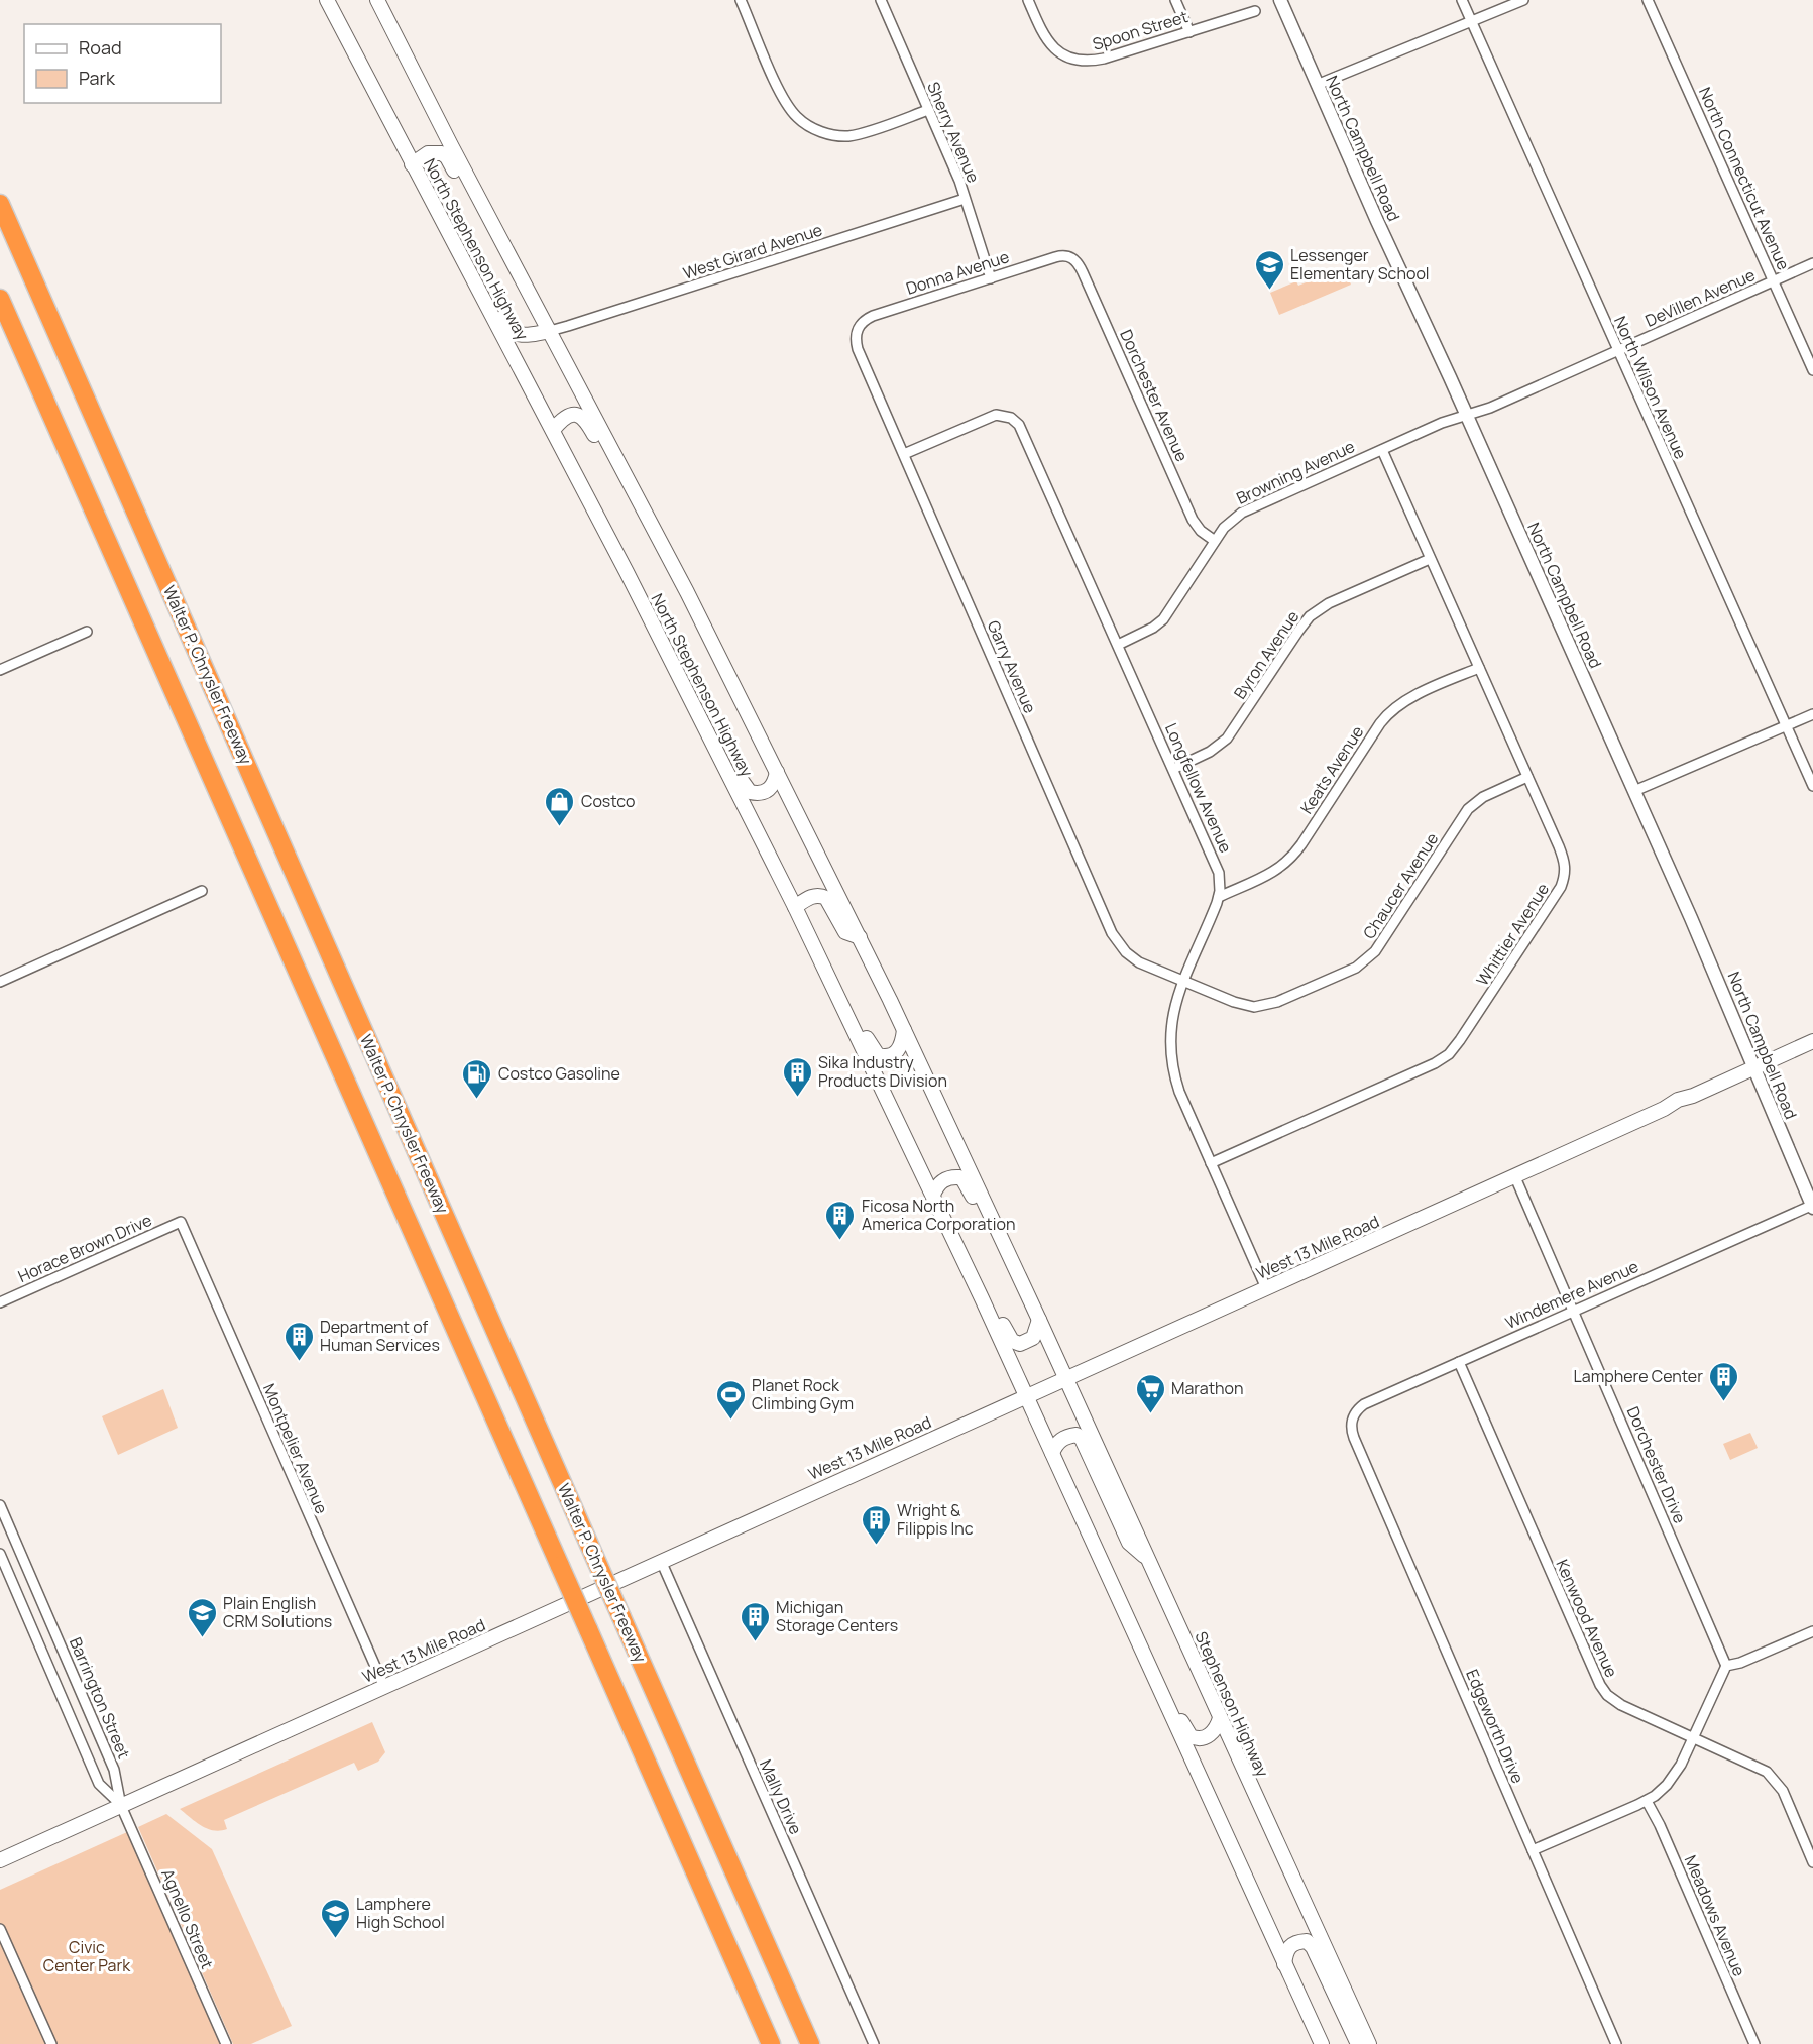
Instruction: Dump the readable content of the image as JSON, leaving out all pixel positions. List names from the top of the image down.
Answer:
{
  "streets": {
    "highway": ["Walter P. Chrysler Freeway"],
    "main road": ["North Stephenson Highway", "West 13 Mile Road", "Stephenson Highway"],
    "street": [
      "Spoon Street",
      "Sherry Avenue",
      "North Campbell Road",
      "North Connecticut Avenue",
      "West Girard Avenue",
      "Donna Avenue",
      "DeVillen Avenue",
      "North Wilson Avenue",
      "Dorchester Avenue",
      "Browning Avenue",
      "Byron Avenue",
      "Garry Avenue",
      "Keats Avenue",
      "Longfellow Avenue",
      "Chaucer Avenue",
      "Whittier Avenue",
      "Horace Brown Drive",
      "Windemere Avenue",
      "Montpelier Avenue",
      "Dorchester Drive",
      "Kenwood Avenue",
      "Barrington Street",
      "Edgeworth Drive",
      "Mally Drive",
      "Meadows Avenue",
      "Agnello Street"
    ]
  },
  "crossings": [
    ["Sherry Avenue", "West Girard Avenue"],
    ["Sherry Avenue", "Donna Avenue"],
    ["North Campbell Road", "DeVillen Avenue"],
    ["North Campbell Road", "Browning Avenue"],
    ["North Campbell Road", "West 13 Mile Road"],
    ["North Campbell Road", "Windemere Avenue"],
    ["North Connecticut Avenue", "DeVillen Avenue"],
    ["North Stephenson Highway", "West Girard Avenue"],
    ["North Stephenson Highway", "West 13 Mile Road"],
    ["North Stephenson Highway", "Stephenson Highway"],
    ["Donna Avenue", "Dorchester Avenue"],
    ["Donna Avenue", "Garry Avenue"],
    ["DeVillen Avenue", "North Wilson Avenue"],
    ["DeVillen Avenue", "Browning Avenue"],
    ["Dorchester Avenue", "Browning Avenue"],
    ["Browning Avenue", "Longfellow Avenue"],
    ["Browning Avenue", "Whittier Avenue"],
    ["Byron Avenue", "Longfellow Avenue"],
    ["Byron Avenue", "Whittier Avenue"],
    ["Garry Avenue", "Longfellow Avenue"],
    ["Garry Avenue", "Chaucer Avenue"],
    ["Keats Avenue", "Longfellow Avenue"],
    ["Keats Avenue", "Whittier Avenue"],
    ["Longfellow Avenue", "Chaucer Avenue"],
    ["Longfellow Avenue", "Whittier Avenue"],
    ["Longfellow Avenue", "West 13 Mile Road"],
    ["Chaucer Avenue", "Whittier Avenue"],
    ["West 13 Mile Road", "Montpelier Avenue"],
    ["West 13 Mile Road", "Dorchester Drive"],
    ["West 13 Mile Road", "Barrington Street"],
    ["West 13 Mile Road", "Stephenson Highway"],
    ["West 13 Mile Road", "Mally Drive"],
    ["West 13 Mile Road", "Agnello Street"],
    ["Horace Brown Drive", "Montpelier Avenue"],
    ["Windemere Avenue", "Dorchester Drive"],
    ["Windemere Avenue", "Kenwood Avenue"],
    ["Windemere Avenue", "Edgeworth Drive"],
    ["Barrington Street", "Agnello Street"]
  ],
  "parks": ["Civic Center Park"],
  "places": {
    "school or university": ["Lessenger Elementary School", "Plain English CRM Solutions", "Lamphere High School"],
    "shop": ["Costco"],
    "building": [
      "Sika Industry Products Division",
      "Ficosa North America Corporation",
      "Department of Human Services",
      "Lamphere Center",
      "Wright & Filippis Inc",
      "Michigan Storage Centers"
    ],
    "fuel station": ["Costco Gasoline"],
    "supermarket": ["Marathon"],
    "sports": ["Planet Rock Climbing Gym"]
  },
  "legend": ["Road", "Park"]
}
